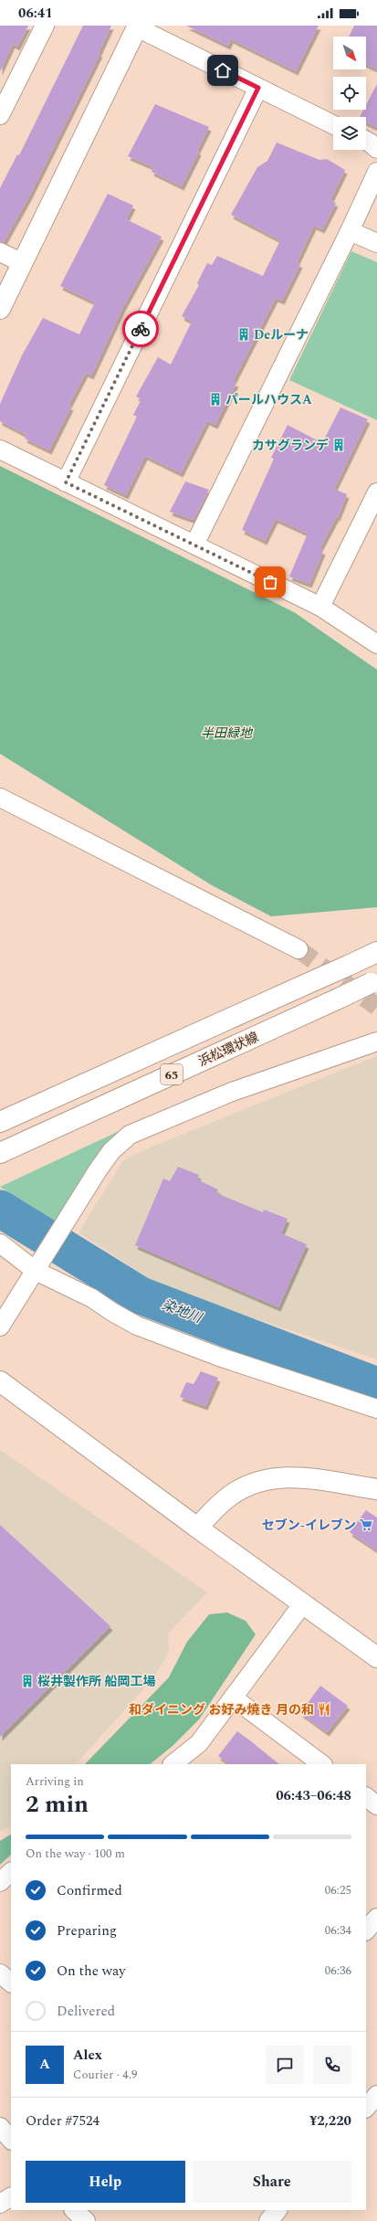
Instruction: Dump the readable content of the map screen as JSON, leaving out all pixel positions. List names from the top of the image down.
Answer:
{
  "streets": {
    "street": ["浜松環状線", "65"]
  },
  "water": ["染地川"],
  "parks": ["半田緑地"],
  "places": {
    "building": [
      "Deルーナ",
      "パールハウスA",
      "カサグランデ",
      "桜井製作所 船岡工場"
    ],
    "supermarket": ["セブン-イレブン"],
    "restaurant": ["和ダイニング お好み焼き 月の和"]
  },
  "north": "bottom right",
  "page": {
    "status": "06:41",
    "heading": ["2 min", "Arriving in", "06:43–06:48"],
    "panel": [
      "Alex",
      "Courier · 4.9",
      "Order #7524",
      "¥2,220"
    ],
    "bar": "On the way · 100 m",
    "list": [
      ["Confirmed", "06:25"],
      ["Preparing", "06:34"],
      ["On the way", "06:36"],
      "Delivered"
    ],
    "round": "A",
    "buttons": ["Help", "Share"]
  }
}
